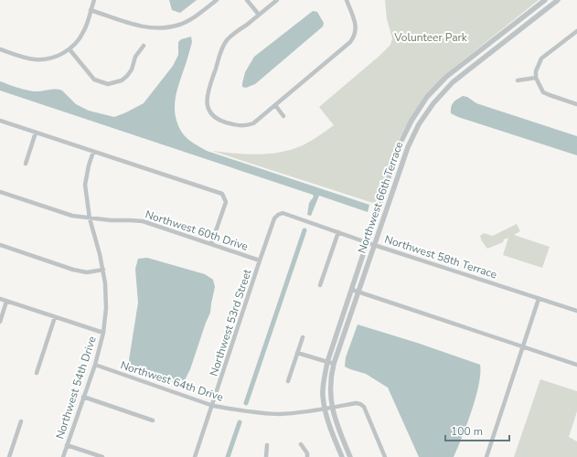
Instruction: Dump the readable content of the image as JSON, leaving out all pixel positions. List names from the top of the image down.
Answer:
{
  "streets": {
    "street": [
      "Northwest 66th Terrace",
      "Northwest 60th Drive",
      "Northwest 58th Terrace",
      "Northwest 53rd Street",
      "Northwest 64th Drive",
      "Northwest 54th Drive"
    ]
  },
  "crossings": [
    ["Northwest 66th Terrace", "Northwest 58th Terrace"],
    ["Northwest 66th Terrace", "Northwest 64th Drive"],
    ["Northwest 60th Drive", "Northwest 53rd Street"],
    ["Northwest 60th Drive", "Northwest 54th Drive"],
    ["Northwest 58th Terrace", "Northwest 53rd Street"],
    ["Northwest 53rd Street", "Northwest 64th Drive"],
    ["Northwest 64th Drive", "Northwest 54th Drive"]
  ],
  "parks": ["Volunteer Park"],
  "scale_bar": "100 m"
}
